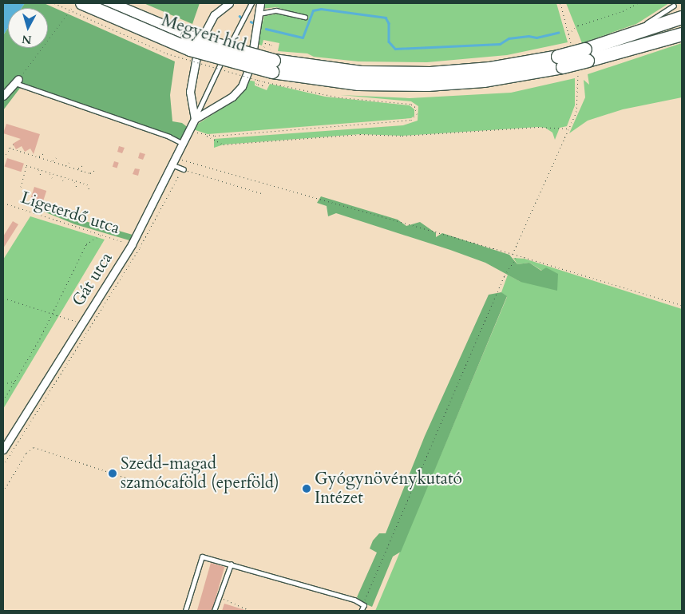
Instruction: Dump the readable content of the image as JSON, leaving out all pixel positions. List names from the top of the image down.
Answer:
{
  "streets": {
    "highway": ["Megyeri híd"],
    "street": ["Gát utca"],
    "path": ["Ligeterdő utca"]
  },
  "crossings": [
    ["Ligeterdő utca", "Gát utca"]
  ],
  "places": ["Szedd-magad szamócaföld (eperföld)", "Gyógynövénykutató Intézet"],
  "north": "bottom"
}
